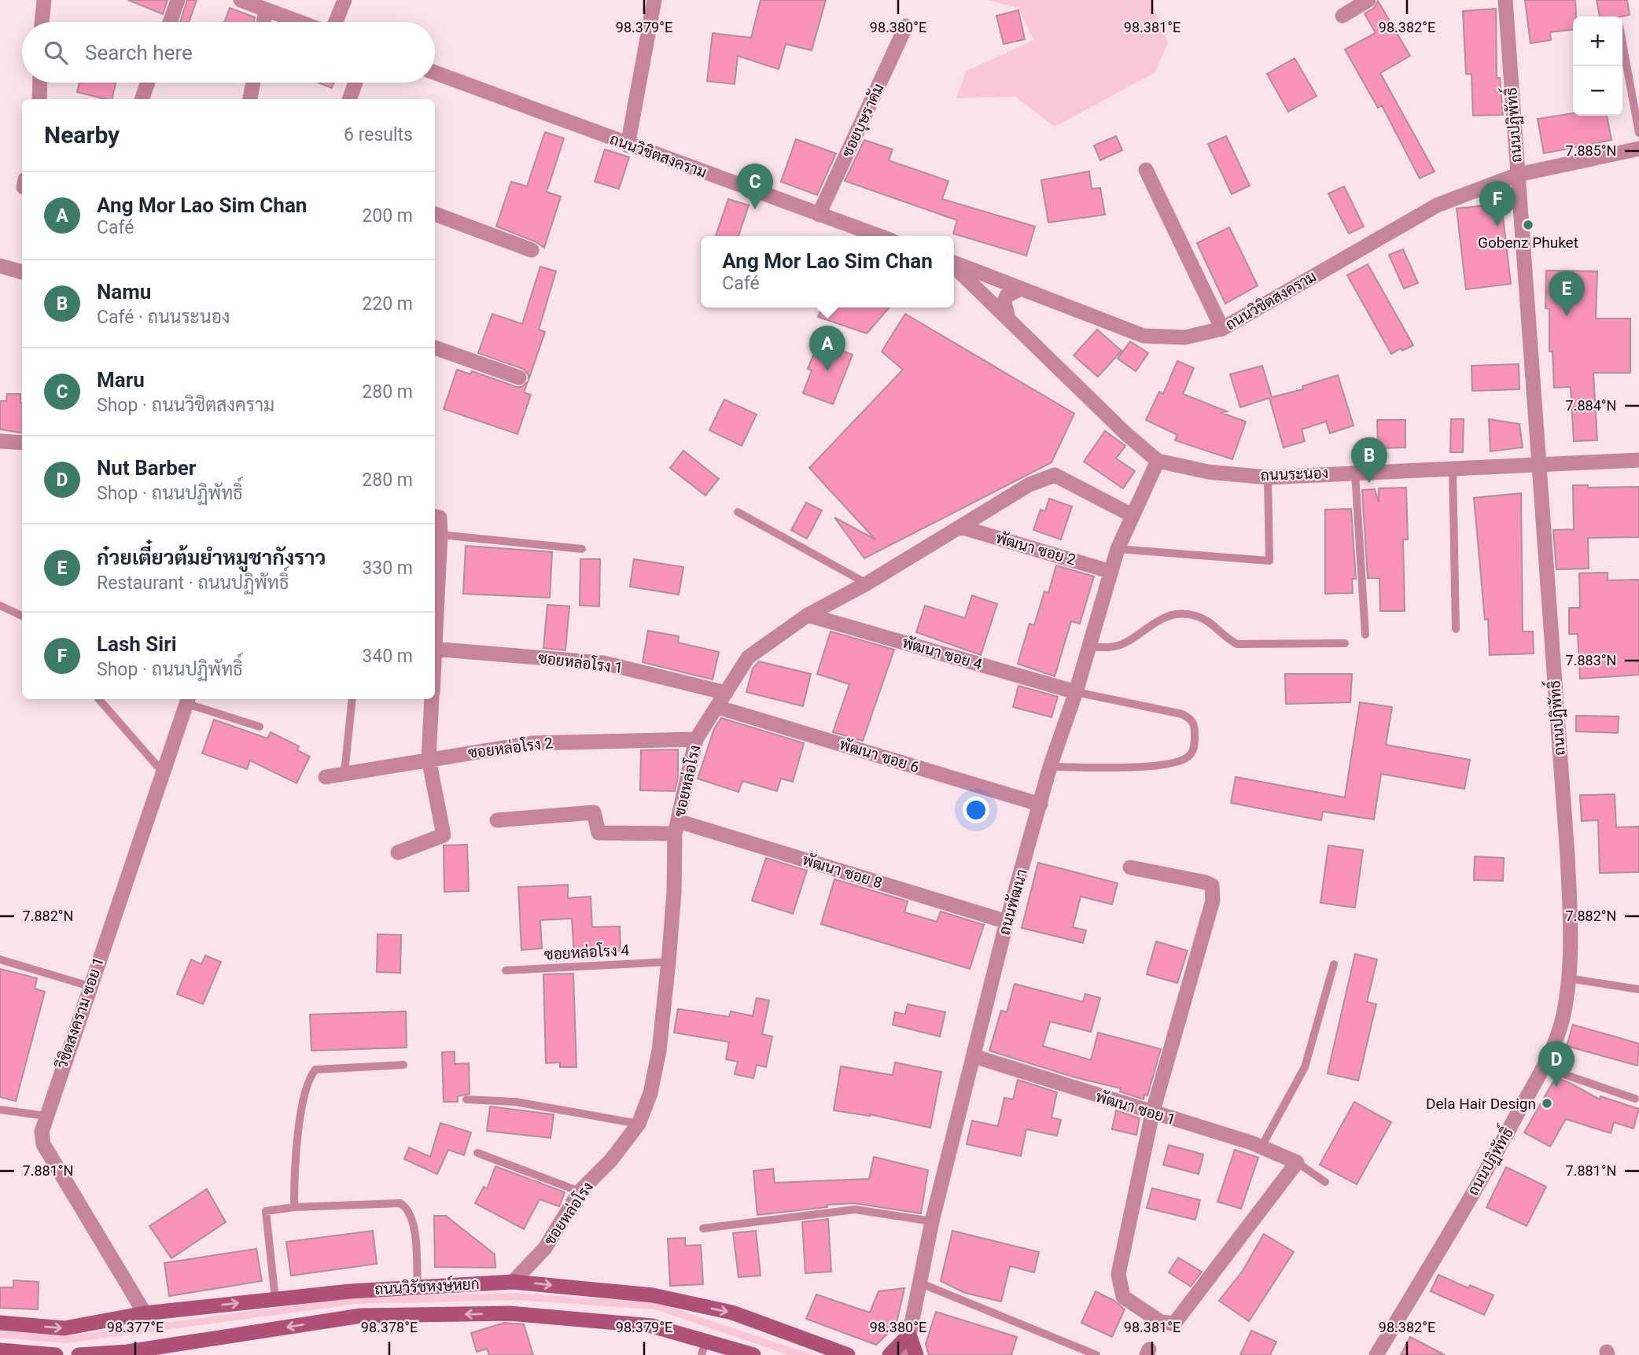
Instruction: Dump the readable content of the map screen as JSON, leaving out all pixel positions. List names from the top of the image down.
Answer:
{
  "streets": {
    "main road": ["ถนนวิรัชหงษ์หยก"],
    "street": [
      "ซอยบุษราคัม",
      "ถนนปฏิพัทธิ์",
      "ถนนวิชิตสงคราม",
      "ถนนระนอง",
      "พัฒนา ซอย 2",
      "พัฒนา ซอย 4",
      "ซอยหล่อโรง 1",
      "ซอยหล่อโรง 2",
      "พัฒนา ซอย 6",
      "ซอยหล่อโรง",
      "พัฒนา ซอย 8",
      "ถนนพัฒนา",
      "วิชิตสงคราม ซอย 1",
      "พัฒนา ซอย 1"
    ],
    "lane": ["ซอยหล่อโรง 4"]
  },
  "crossings": [
    ["ซอยบุษราคัม", "ถนนวิชิตสงคราม"],
    ["ถนนปฏิพัทธิ์", "ถนนวิชิตสงคราม"],
    ["ถนนปฏิพัทธิ์", "ถนนระนอง"],
    ["ถนนระนอง", "ถนนพัฒนา"],
    ["พัฒนา ซอย 2", "ซอยหล่อโรง"],
    ["พัฒนา ซอย 2", "ถนนพัฒนา"],
    ["พัฒนา ซอย 4", "ซอยหล่อโรง"],
    ["พัฒนา ซอย 4", "ถนนพัฒนา"],
    ["ซอยหล่อโรง 1", "ซอยหล่อโรง"],
    ["ซอยหล่อโรง 2", "ซอยหล่อโรง"],
    ["พัฒนา ซอย 6", "ซอยหล่อโรง"],
    ["พัฒนา ซอย 6", "ถนนพัฒนา"],
    ["ซอยหล่อโรง", "พัฒนา ซอย 8"],
    ["ซอยหล่อโรง", "ถนนพัฒนา"],
    ["ซอยหล่อโรง", "ซอยหล่อโรง 4"],
    ["ซอยหล่อโรง", "ถนนวิรัชหงษ์หยก"],
    ["พัฒนา ซอย 8", "ถนนพัฒนา"],
    ["ถนนพัฒนา", "พัฒนา ซอย 1"],
    ["วิชิตสงคราม ซอย 1", "ถนนวิรัชหงษ์หยก"]
  ],
  "places": ["Gobenz Phuket", "Dela Hair Design"],
  "page": {
    "map_buttons": ["+", "−"],
    "search": "Search here",
    "heading": ["Nearby", "6 results"],
    "pins": [
      "C",
      "F",
      "E",
      "A",
      "B",
      "D"
    ],
    "list": [
      {
        "mark": "A",
        "name": "Ang Mor Lao Sim Chan",
        "note": "Café",
        "value": "200 m"
      },
      {
        "mark": "B",
        "name": "Namu",
        "note": "Café · ถนนระนอง",
        "value": "220 m"
      },
      {
        "mark": "C",
        "name": "Maru",
        "note": "Shop · ถนนวิชิตสงคราม",
        "value": "280 m"
      },
      {
        "mark": "D",
        "name": "Nut Barber",
        "note": "Shop · ถนนปฏิพัทธิ์",
        "value": "280 m"
      },
      {
        "mark": "E",
        "name": "ก๋วยเตี๋ยวต้มยำหมูชากังราว",
        "note": "Restaurant · ถนนปฏิพัทธิ์",
        "value": "330 m"
      },
      {
        "mark": "F",
        "name": "Lash Siri",
        "note": "Shop · ถนนปฏิพัทธิ์",
        "value": "340 m"
      }
    ],
    "popup": ["Ang Mor Lao Sim Chan", "Café"]
  },
  "coordinates": [
    "98.379°E",
    "98.380°E",
    "98.381°E",
    "98.382°E",
    "7.885°N",
    "7.884°N",
    "7.883°N",
    "7.882°N",
    "7.881°N",
    "98.377°E",
    "98.378°E"
  ]
}
